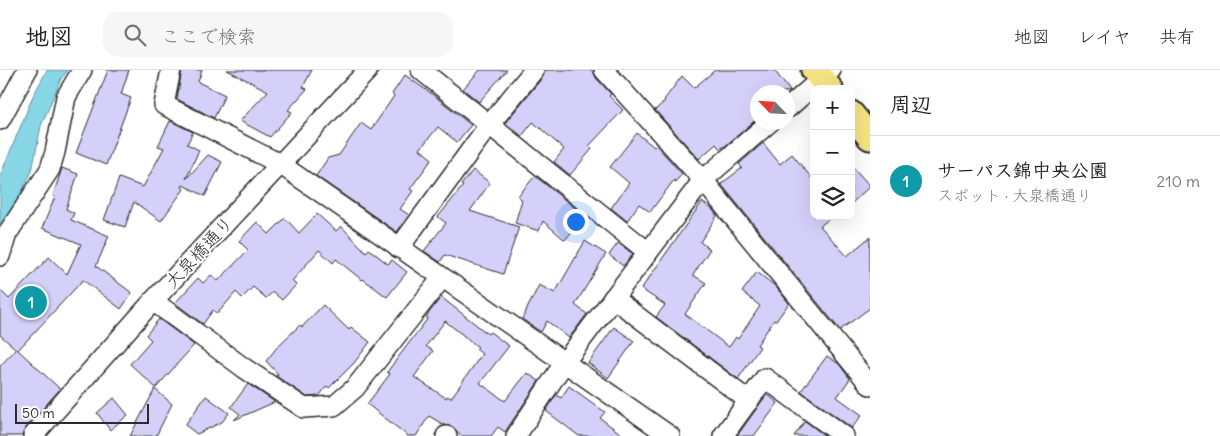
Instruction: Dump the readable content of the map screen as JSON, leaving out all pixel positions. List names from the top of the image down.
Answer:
{
  "streets": {
    "street": ["大泉橋通り"]
  },
  "scale_bar": "50 m",
  "north": "top left",
  "page": {
    "header": "地図",
    "search": "ここで検索",
    "nav": ["地図", "レイヤ", "共有"],
    "heading": "周辺",
    "map_buttons": ["+", "−"],
    "list": [
      {
        "mark": "1",
        "name": "サーパス錦中央公園",
        "note": "スポット · 大泉橋通り",
        "value": "210 m"
      }
    ],
    "pins": "1",
    "scale": "50 m"
  }
}
